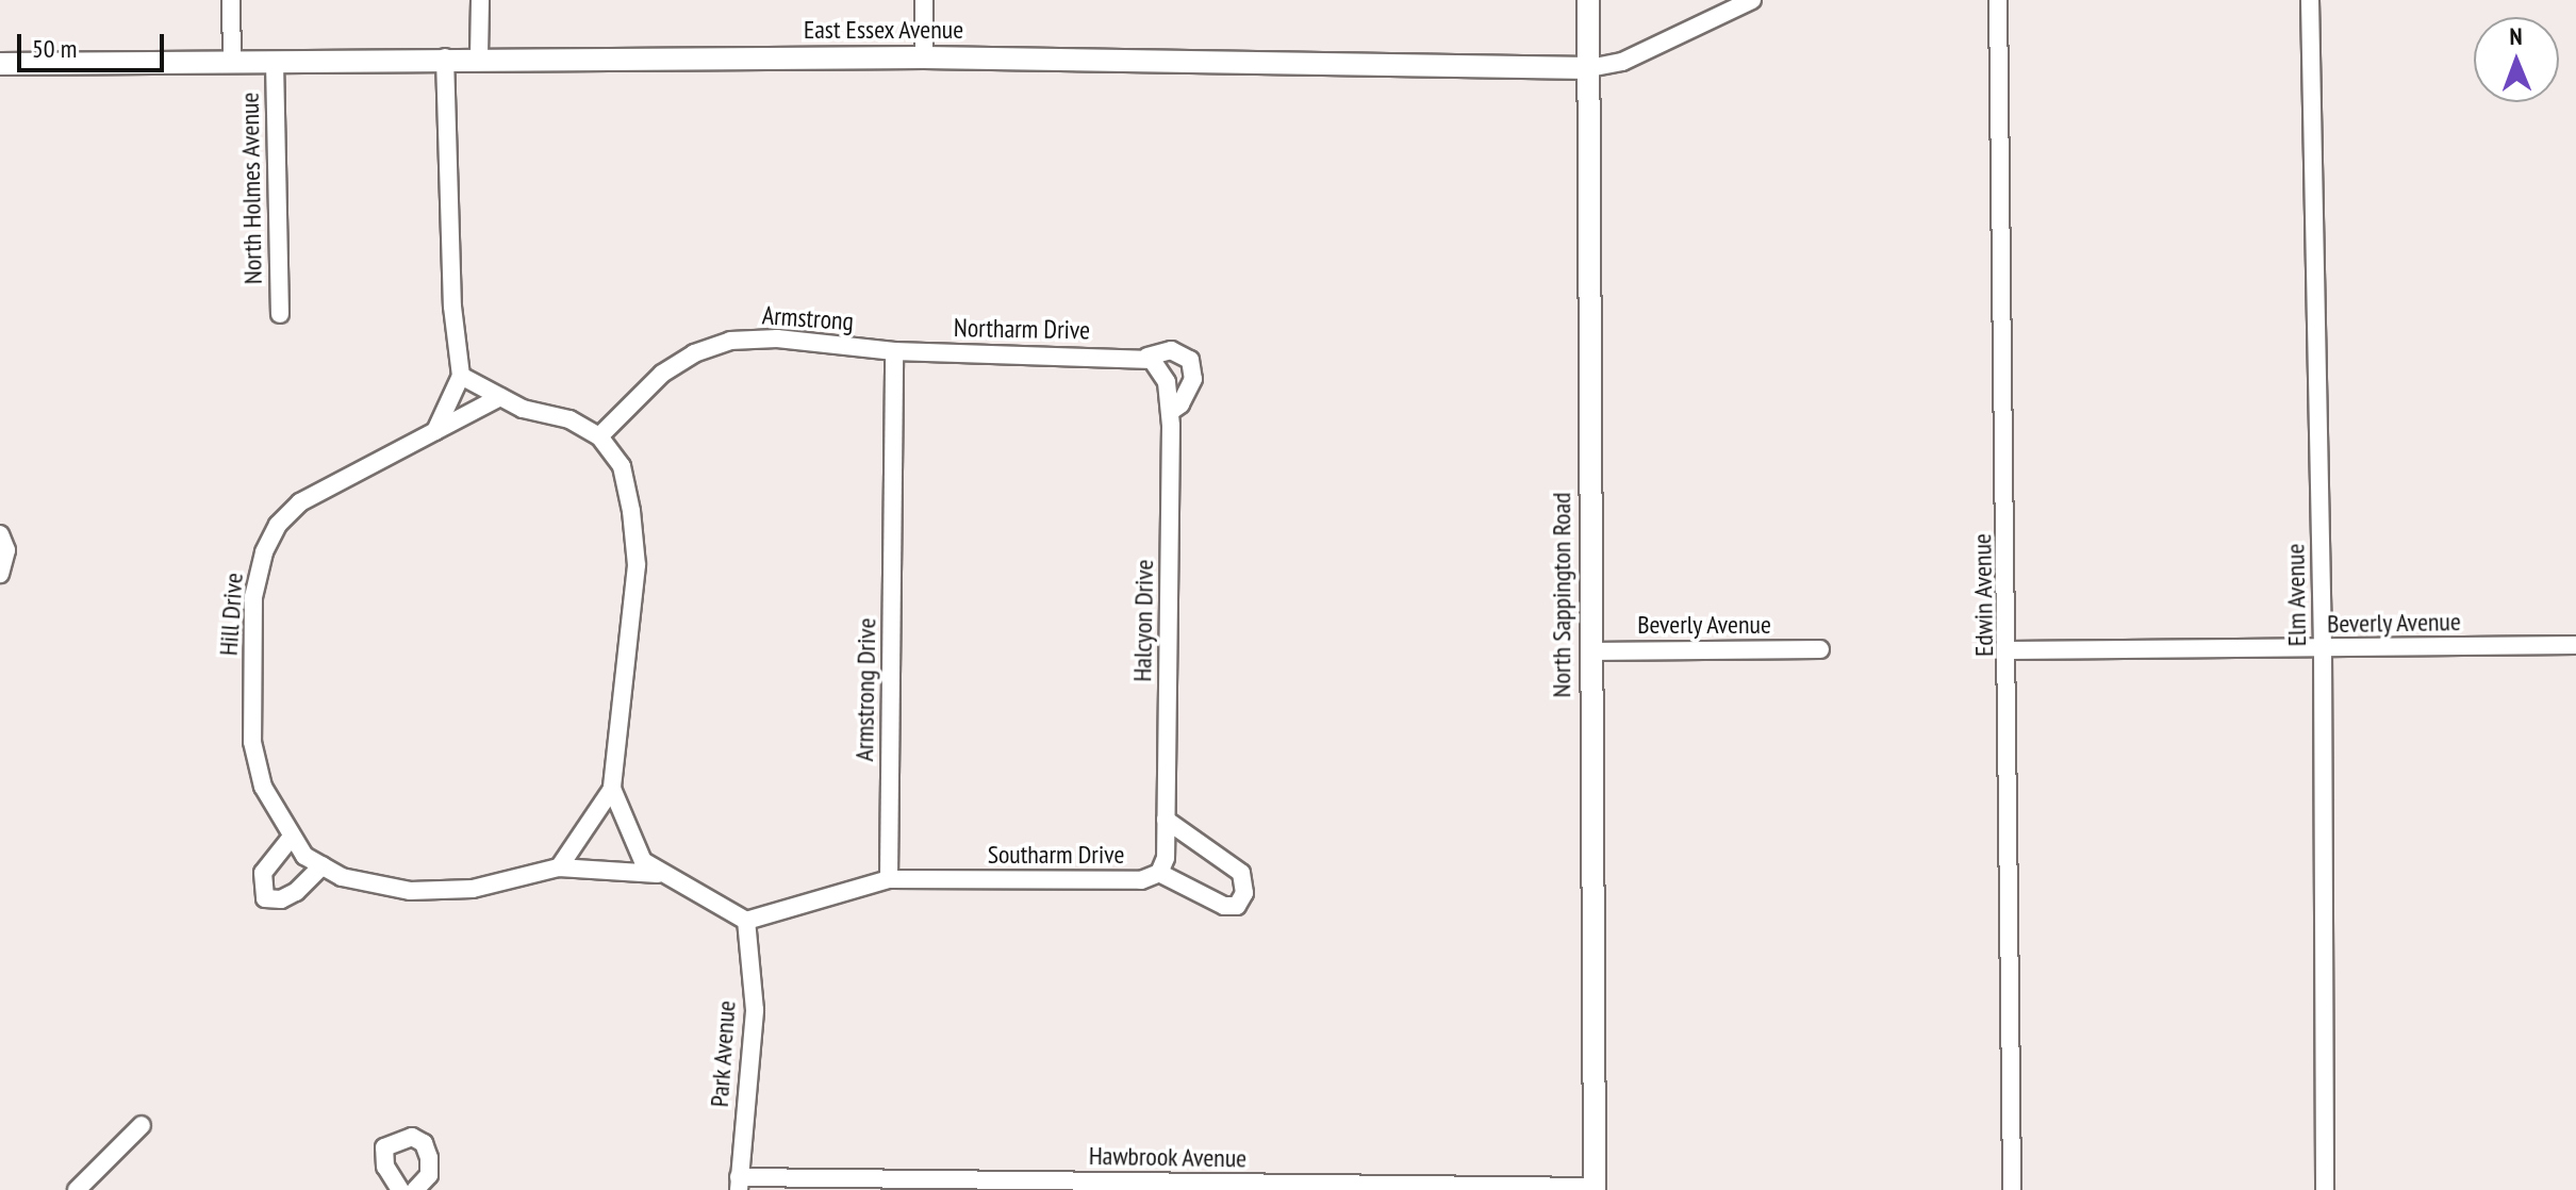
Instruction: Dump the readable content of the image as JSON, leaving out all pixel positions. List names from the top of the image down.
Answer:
{
  "streets": {
    "street": [
      "East Essex Avenue",
      "North Holmes Avenue",
      "Armstrong",
      "Northarm Drive",
      "North Sappington Road",
      "Edwin Avenue",
      "Elm Avenue",
      "Hill Drive",
      "Halcyon Drive",
      "Beverly Avenue",
      "Armstrong Drive",
      "Southarm Drive",
      "Park Avenue",
      "Hawbrook Avenue"
    ]
  },
  "crossings": [
    ["East Essex Avenue", "North Holmes Avenue"],
    ["East Essex Avenue", "North Sappington Road"],
    ["Armstrong", "Northarm Drive"],
    ["Armstrong", "Hill Drive"],
    ["Armstrong", "Armstrong Drive"],
    ["Northarm Drive", "Halcyon Drive"],
    ["Northarm Drive", "Armstrong Drive"],
    ["North Sappington Road", "Beverly Avenue"],
    ["North Sappington Road", "Hawbrook Avenue"],
    ["Edwin Avenue", "Beverly Avenue"],
    ["Elm Avenue", "Beverly Avenue"],
    ["Hill Drive", "Park Avenue"],
    ["Halcyon Drive", "Southarm Drive"],
    ["Armstrong Drive", "Southarm Drive"],
    ["Park Avenue", "Hawbrook Avenue"]
  ],
  "scale_bar": "50 m",
  "north": "top"
}
